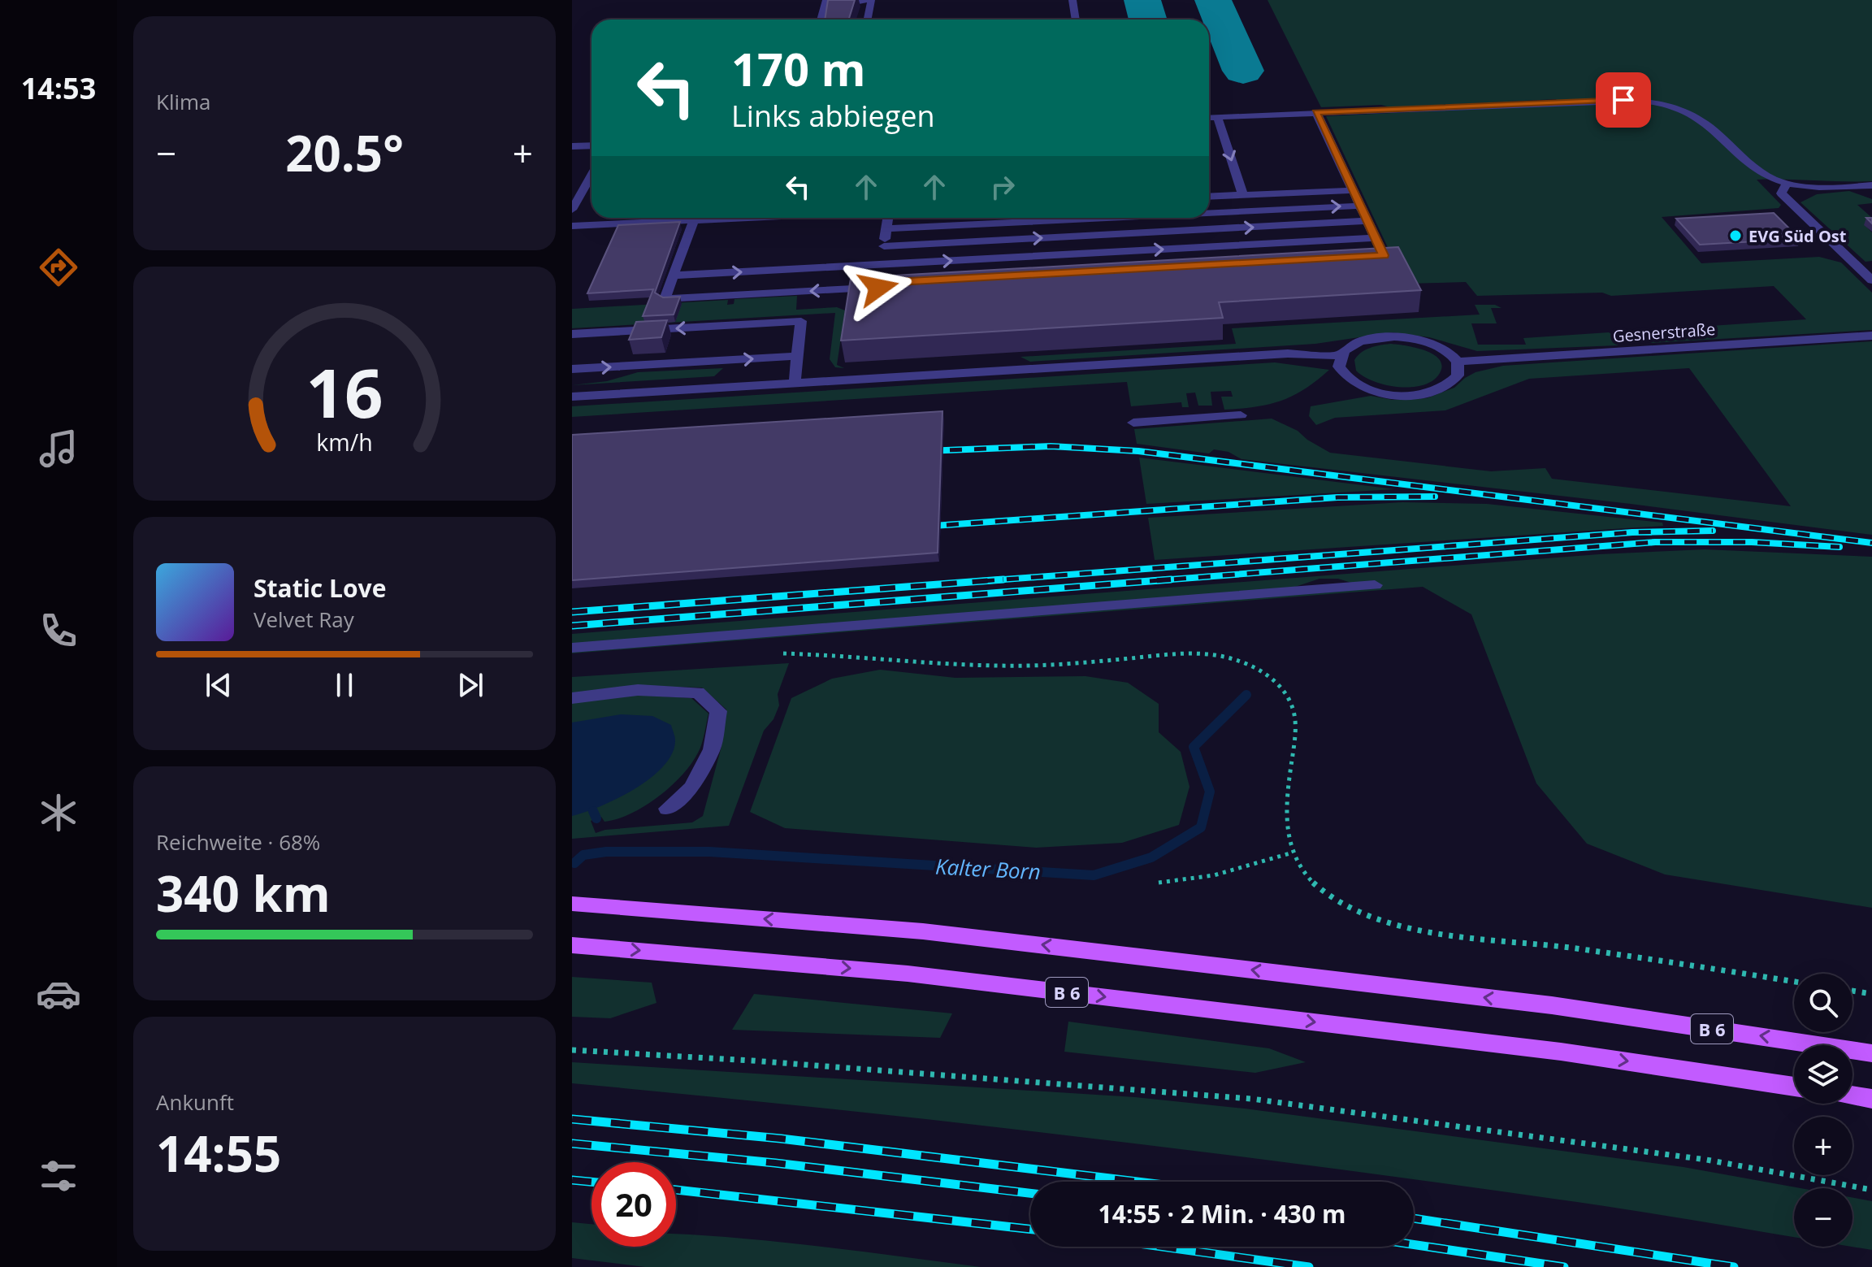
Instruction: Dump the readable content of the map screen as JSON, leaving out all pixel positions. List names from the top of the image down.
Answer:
{
  "streets": {
    "main road": ["B 6"],
    "lane": ["Gesnerstraße"]
  },
  "water": ["Kalter Born"],
  "places": ["EVG Süd Ost"],
  "page": {
    "tabs": "14:53",
    "tile": [
      "Klima",
      ["Reichweite · 68%", "340 km"],
      ["Ankunft", "14:55"]
    ],
    "turn": ["170 m", "Links abbiegen"],
    "heat": ["−", "20.5°", "+"],
    "song": ["Static Love", "Velvet Ray"],
    "map_buttons": ["+", "−"],
    "limit": "20",
    "trip": "14:55 · 2 Min. · 430 m",
    "gauge": ["16", "km/h"]
  }
}
